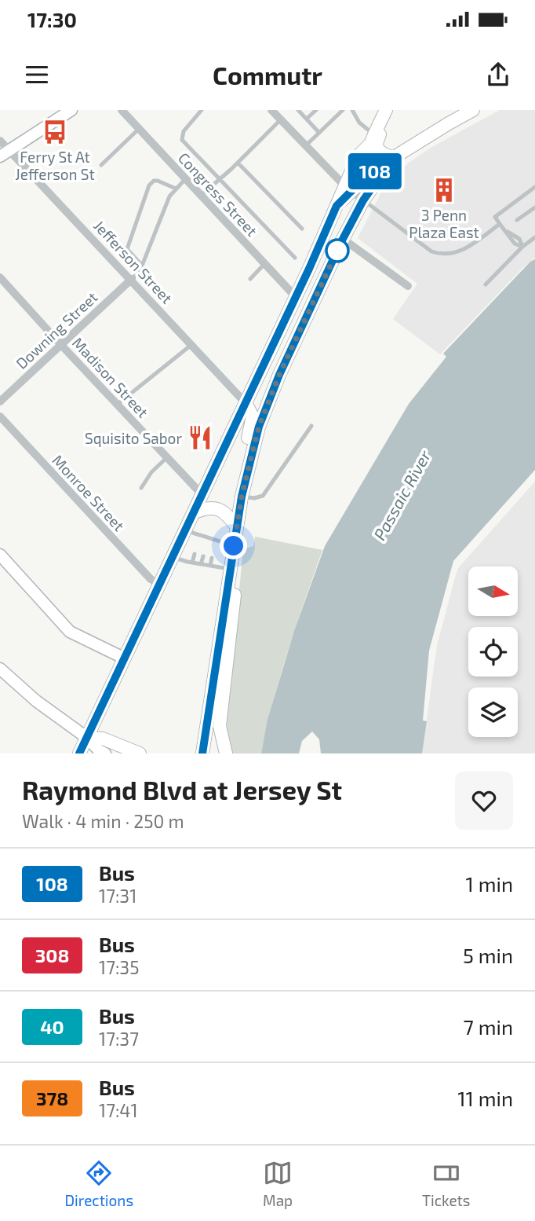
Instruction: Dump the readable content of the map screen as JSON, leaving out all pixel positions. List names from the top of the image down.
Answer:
{
  "streets": {
    "street": [
      "Congress Street",
      "Jefferson Street",
      "Downing Street",
      "Madison Street",
      "Monroe Street"
    ]
  },
  "crossings": [
    ["Jefferson Street", "Downing Street"],
    ["Downing Street", "Madison Street"]
  ],
  "water": ["Passaic River"],
  "places": {
    "bus stop": ["Ferry St At Jefferson St"],
    "building": ["3 Penn Plaza East"],
    "restaurant": ["Squisito Sabor"]
  },
  "lines": ["bus line 108"],
  "north": "right",
  "page": {
    "status": "17:30",
    "header": "Commutr",
    "on_map": "108",
    "heading": ["Raymond Blvd at Jersey St", "Walk · 4 min · 250 m"],
    "list": [
      {
        "mark": "108",
        "name": "Bus",
        "note": "17:31",
        "value": "1 min"
      },
      {
        "mark": "308",
        "name": "Bus",
        "note": "17:35",
        "value": "5 min"
      },
      {
        "mark": "40",
        "name": "Bus",
        "note": "17:37",
        "value": "7 min"
      },
      {
        "mark": "378",
        "name": "Bus",
        "note": "17:41",
        "value": "11 min"
      }
    ],
    "tabs": ["Directions", "Map", "Tickets"]
  }
}
